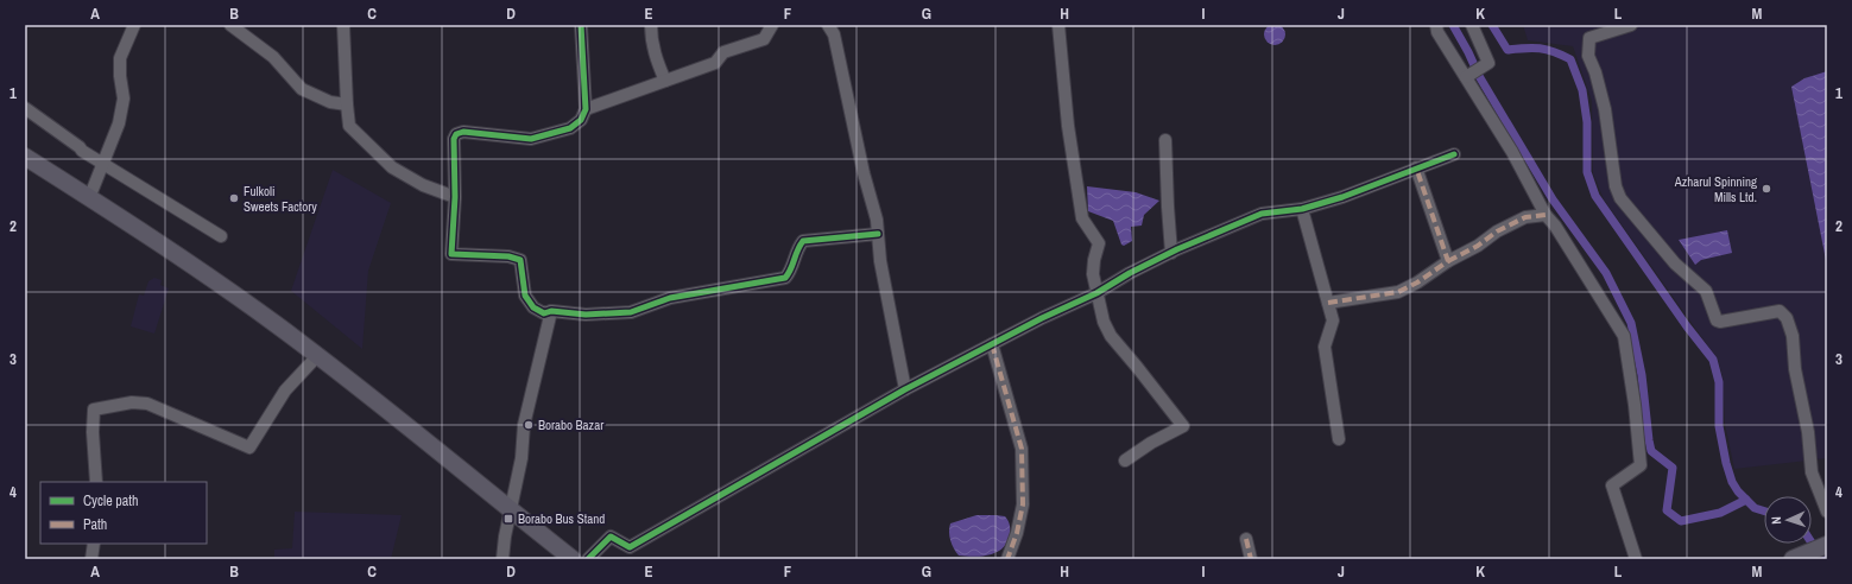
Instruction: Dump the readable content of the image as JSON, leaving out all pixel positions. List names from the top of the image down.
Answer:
{
  "places": {
    "other": ["Azharul Spinning Mills Ltd.", "Fulkoli Sweets Factory", "Borabo Bazar"],
    "transit": ["Borabo Bus Stand"]
  },
  "legend": ["Cycle path", "Path"],
  "north": "left",
  "grid": {
    "columns": [
      "A",
      "B",
      "C",
      "D",
      "E",
      "F",
      "G",
      "H",
      "I",
      "J",
      "K",
      "L",
      "M"
    ],
    "rows": [
      "1",
      "2",
      "3",
      "4"
    ]
  }
}
